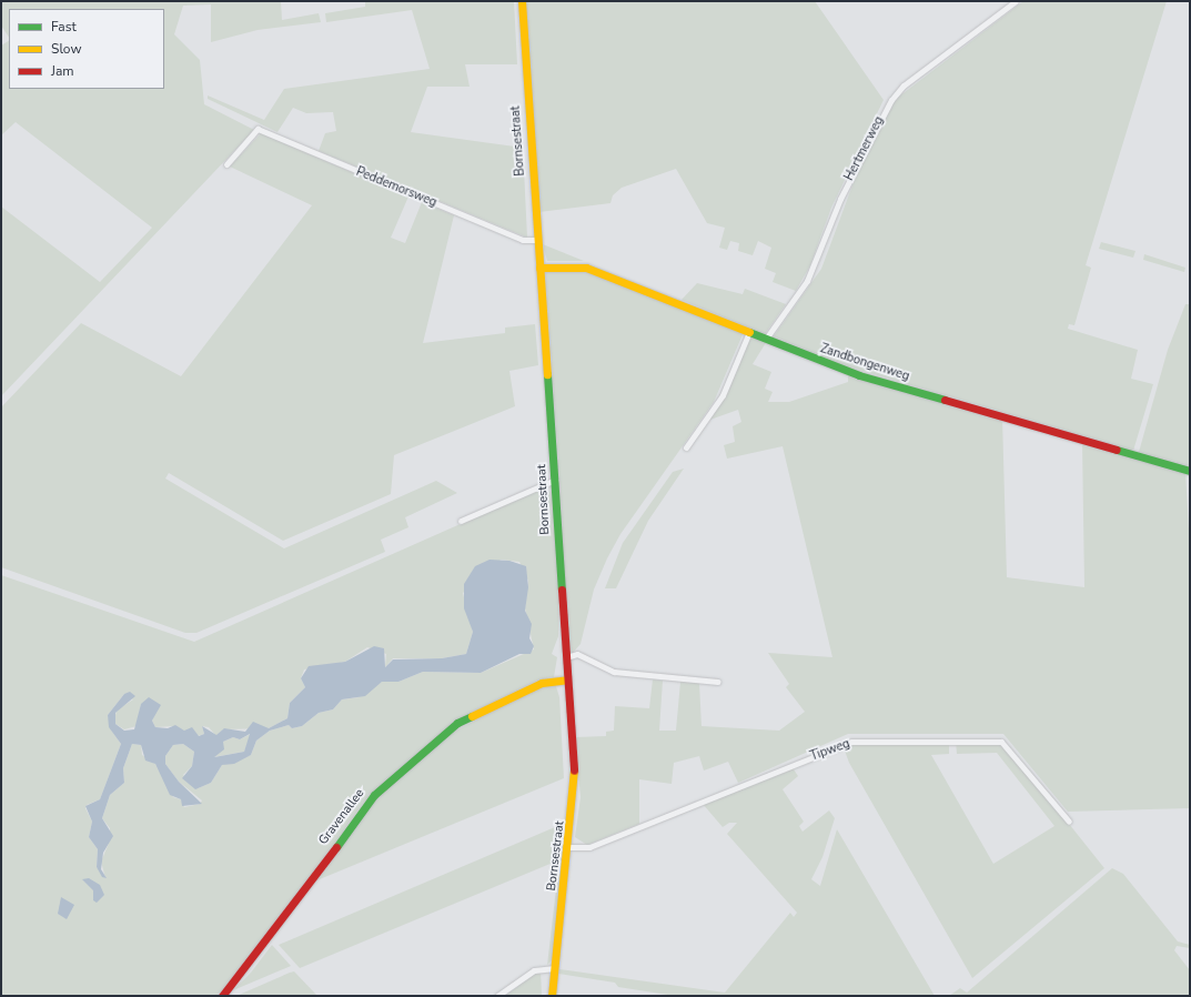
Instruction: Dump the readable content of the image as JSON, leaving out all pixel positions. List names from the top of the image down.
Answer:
{
  "streets": {
    "street": [
      "Bornsestraat",
      "Hertmerweg",
      "Peddemorsweg",
      "Zandbongenweg",
      "Tipweg",
      "Gravenallee"
    ]
  },
  "crossings": [
    ["Bornsestraat", "Peddemorsweg"],
    ["Bornsestraat", "Zandbongenweg"],
    ["Bornsestraat", "Tipweg"],
    ["Bornsestraat", "Gravenallee"],
    ["Hertmerweg", "Zandbongenweg"]
  ],
  "legend": ["Fast", "Slow", "Jam"]
}
